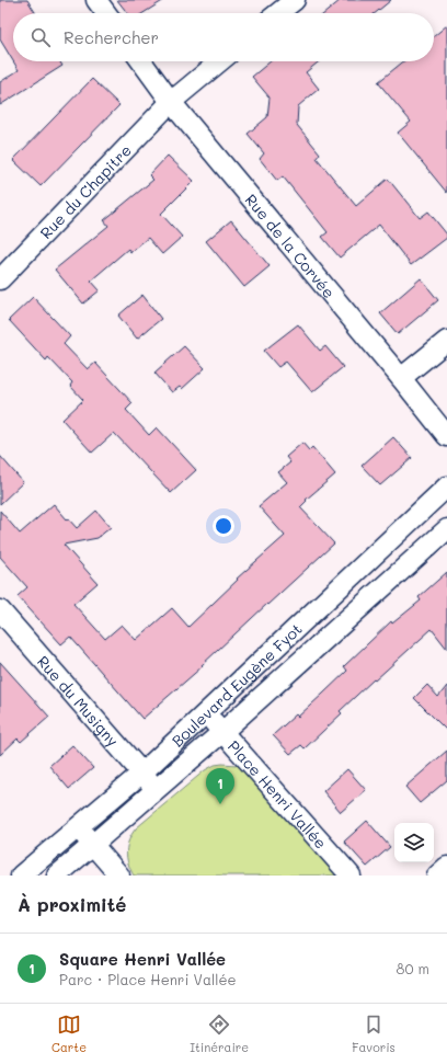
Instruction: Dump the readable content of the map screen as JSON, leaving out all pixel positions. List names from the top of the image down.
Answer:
{
  "streets": {
    "street": [
      "Rue du Chapitre",
      "Rue de la Corvée",
      "Boulevard Eugène Fyot",
      "Rue du Musigny",
      "Place Henri Vallée"
    ]
  },
  "crossings": [
    ["Rue du Chapitre", "Rue de la Corvée"],
    ["Boulevard Eugène Fyot", "Rue du Musigny"],
    ["Boulevard Eugène Fyot", "Place Henri Vallée"]
  ],
  "page": {
    "search": "Rechercher",
    "pins": "1",
    "heading": "À proximité",
    "list": [
      {
        "mark": "1",
        "name": "Square Henri Vallée",
        "note": "Parc · Place Henri Vallée",
        "value": "80 m"
      }
    ],
    "nav": ["Carte", "Itinéraire", "Favoris"]
  }
}
